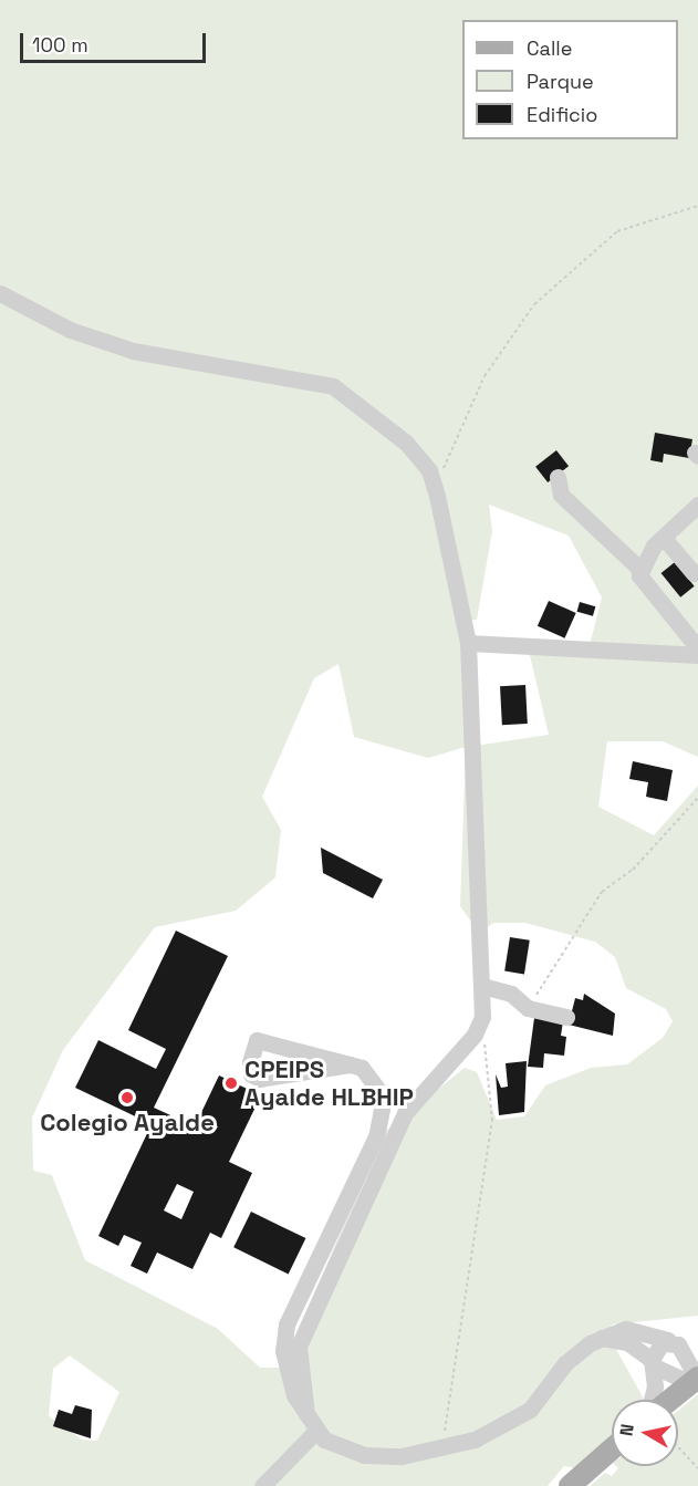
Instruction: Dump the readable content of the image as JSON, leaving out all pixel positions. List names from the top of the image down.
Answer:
{
  "places": ["CPEIPS Ayalde HLBHIP", "Colegio Ayalde"],
  "legend": ["Calle", "Parque", "Edificio"],
  "scale_bar": "100 m",
  "north": "left"
}
